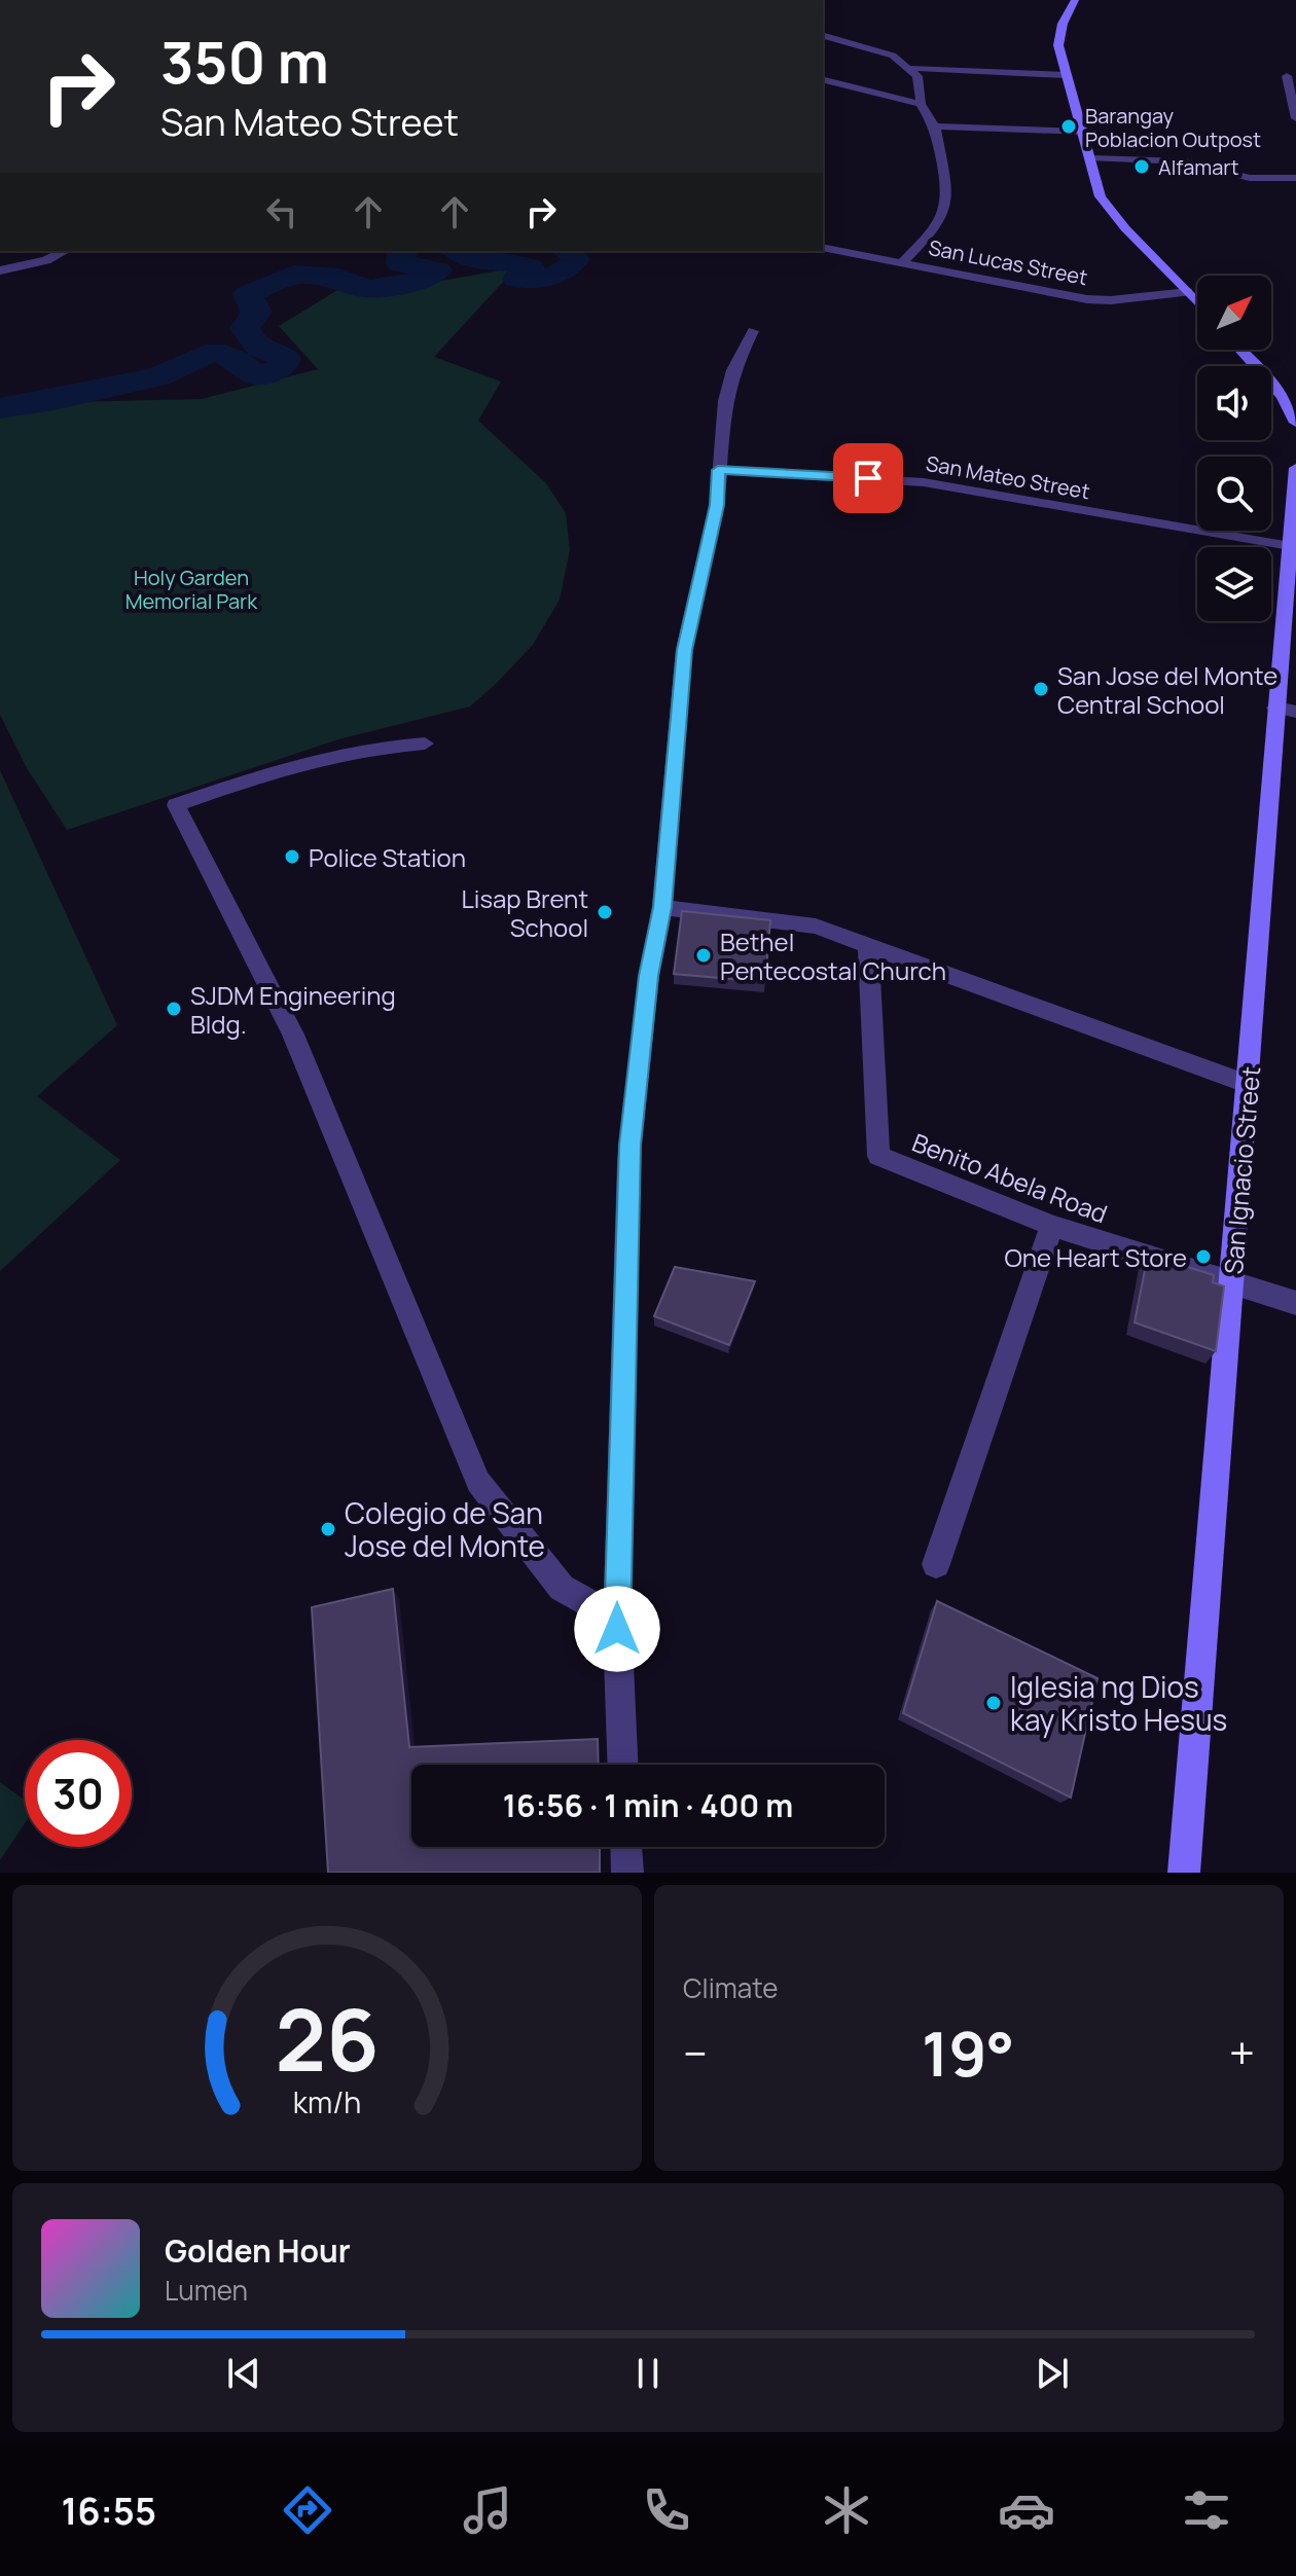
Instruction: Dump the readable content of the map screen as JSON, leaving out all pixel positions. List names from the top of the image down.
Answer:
{
  "streets": {
    "main road": ["San Ignacio Street"],
    "street": ["San Lucas Street", "San Mateo Street", "Benito Abela Road"]
  },
  "crossings": [
    ["San Mateo Street", "San Ignacio Street"],
    ["San Ignacio Street", "Benito Abela Road"]
  ],
  "parks": ["Holy Garden Memorial Park"],
  "places": [
    "Barangay Poblacion Outpost",
    "Alfamart",
    "San Jose del Monte Central School",
    "Police Station",
    "Lisap Brent School",
    "Bethel Pentecostal Church",
    "SJDM Engineering Bldg.",
    "One Heart Store",
    "Colegio de San Jose del Monte",
    "Iglesia ng Dios kay Kristo Hesus"
  ],
  "north": "top right",
  "page": {
    "turn": ["350 m", "San Mateo Street"],
    "limit": "30",
    "trip": "16:56 · 1 min · 400 m",
    "tile": "Climate",
    "heat": ["−", "19°", "+"],
    "song": ["Golden Hour", "Lumen"],
    "tabs": "16:55",
    "gauge": ["26", "km/h"]
  }
}
